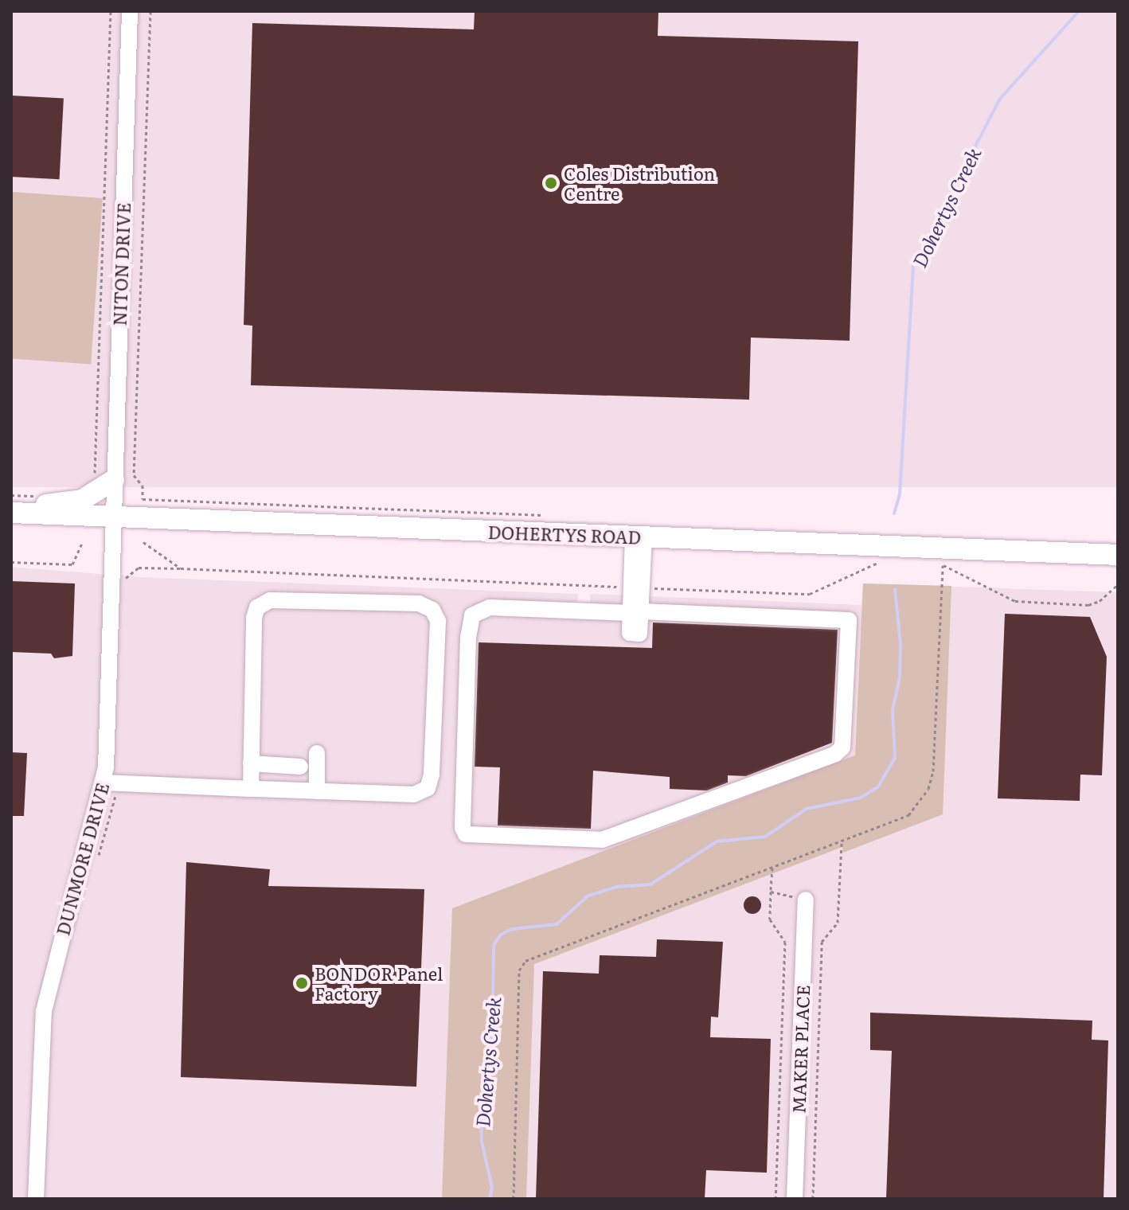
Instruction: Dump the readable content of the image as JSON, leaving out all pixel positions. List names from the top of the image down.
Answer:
{
  "streets": {
    "main road": ["DOHERTYS ROAD"],
    "street": ["NITON DRIVE", "DUNMORE DRIVE", "MAKER PLACE"]
  },
  "crossings": [
    ["NITON DRIVE", "DOHERTYS ROAD"],
    ["NITON DRIVE", "DUNMORE DRIVE"],
    ["DOHERTYS ROAD", "DUNMORE DRIVE"]
  ],
  "water": ["Dohertys Creek"],
  "places": ["Coles Distribution Centre", "BONDOR Panel Factory"]
}
